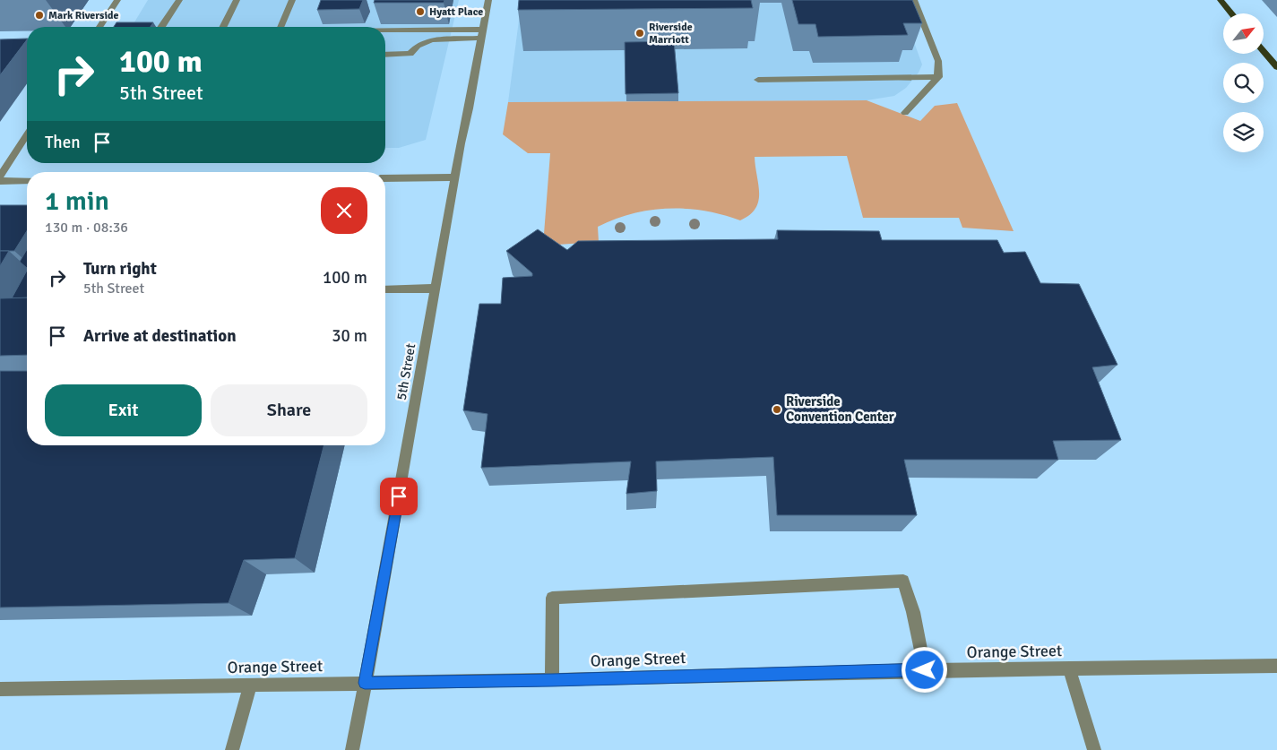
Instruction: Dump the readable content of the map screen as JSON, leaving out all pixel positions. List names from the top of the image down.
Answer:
{
  "streets": {
    "street": ["5th Street", "Orange Street"]
  },
  "crossings": [
    ["5th Street", "Orange Street"]
  ],
  "places": [
    "Hyatt Place",
    "Mark Riverside",
    "Riverside Marriott",
    "Riverside Convention Center"
  ],
  "north": "top right",
  "page": {
    "turn": ["100 m", "5th Street"],
    "then": "Then",
    "heading": ["1 min", "130 m · 08:36"],
    "list": [
      {
        "name": "Turn right",
        "note": "5th Street",
        "value": "100 m"
      },
      {
        "name": "Arrive at destination",
        "value": "30 m"
      }
    ],
    "buttons": ["Exit", "Share"]
  }
}
